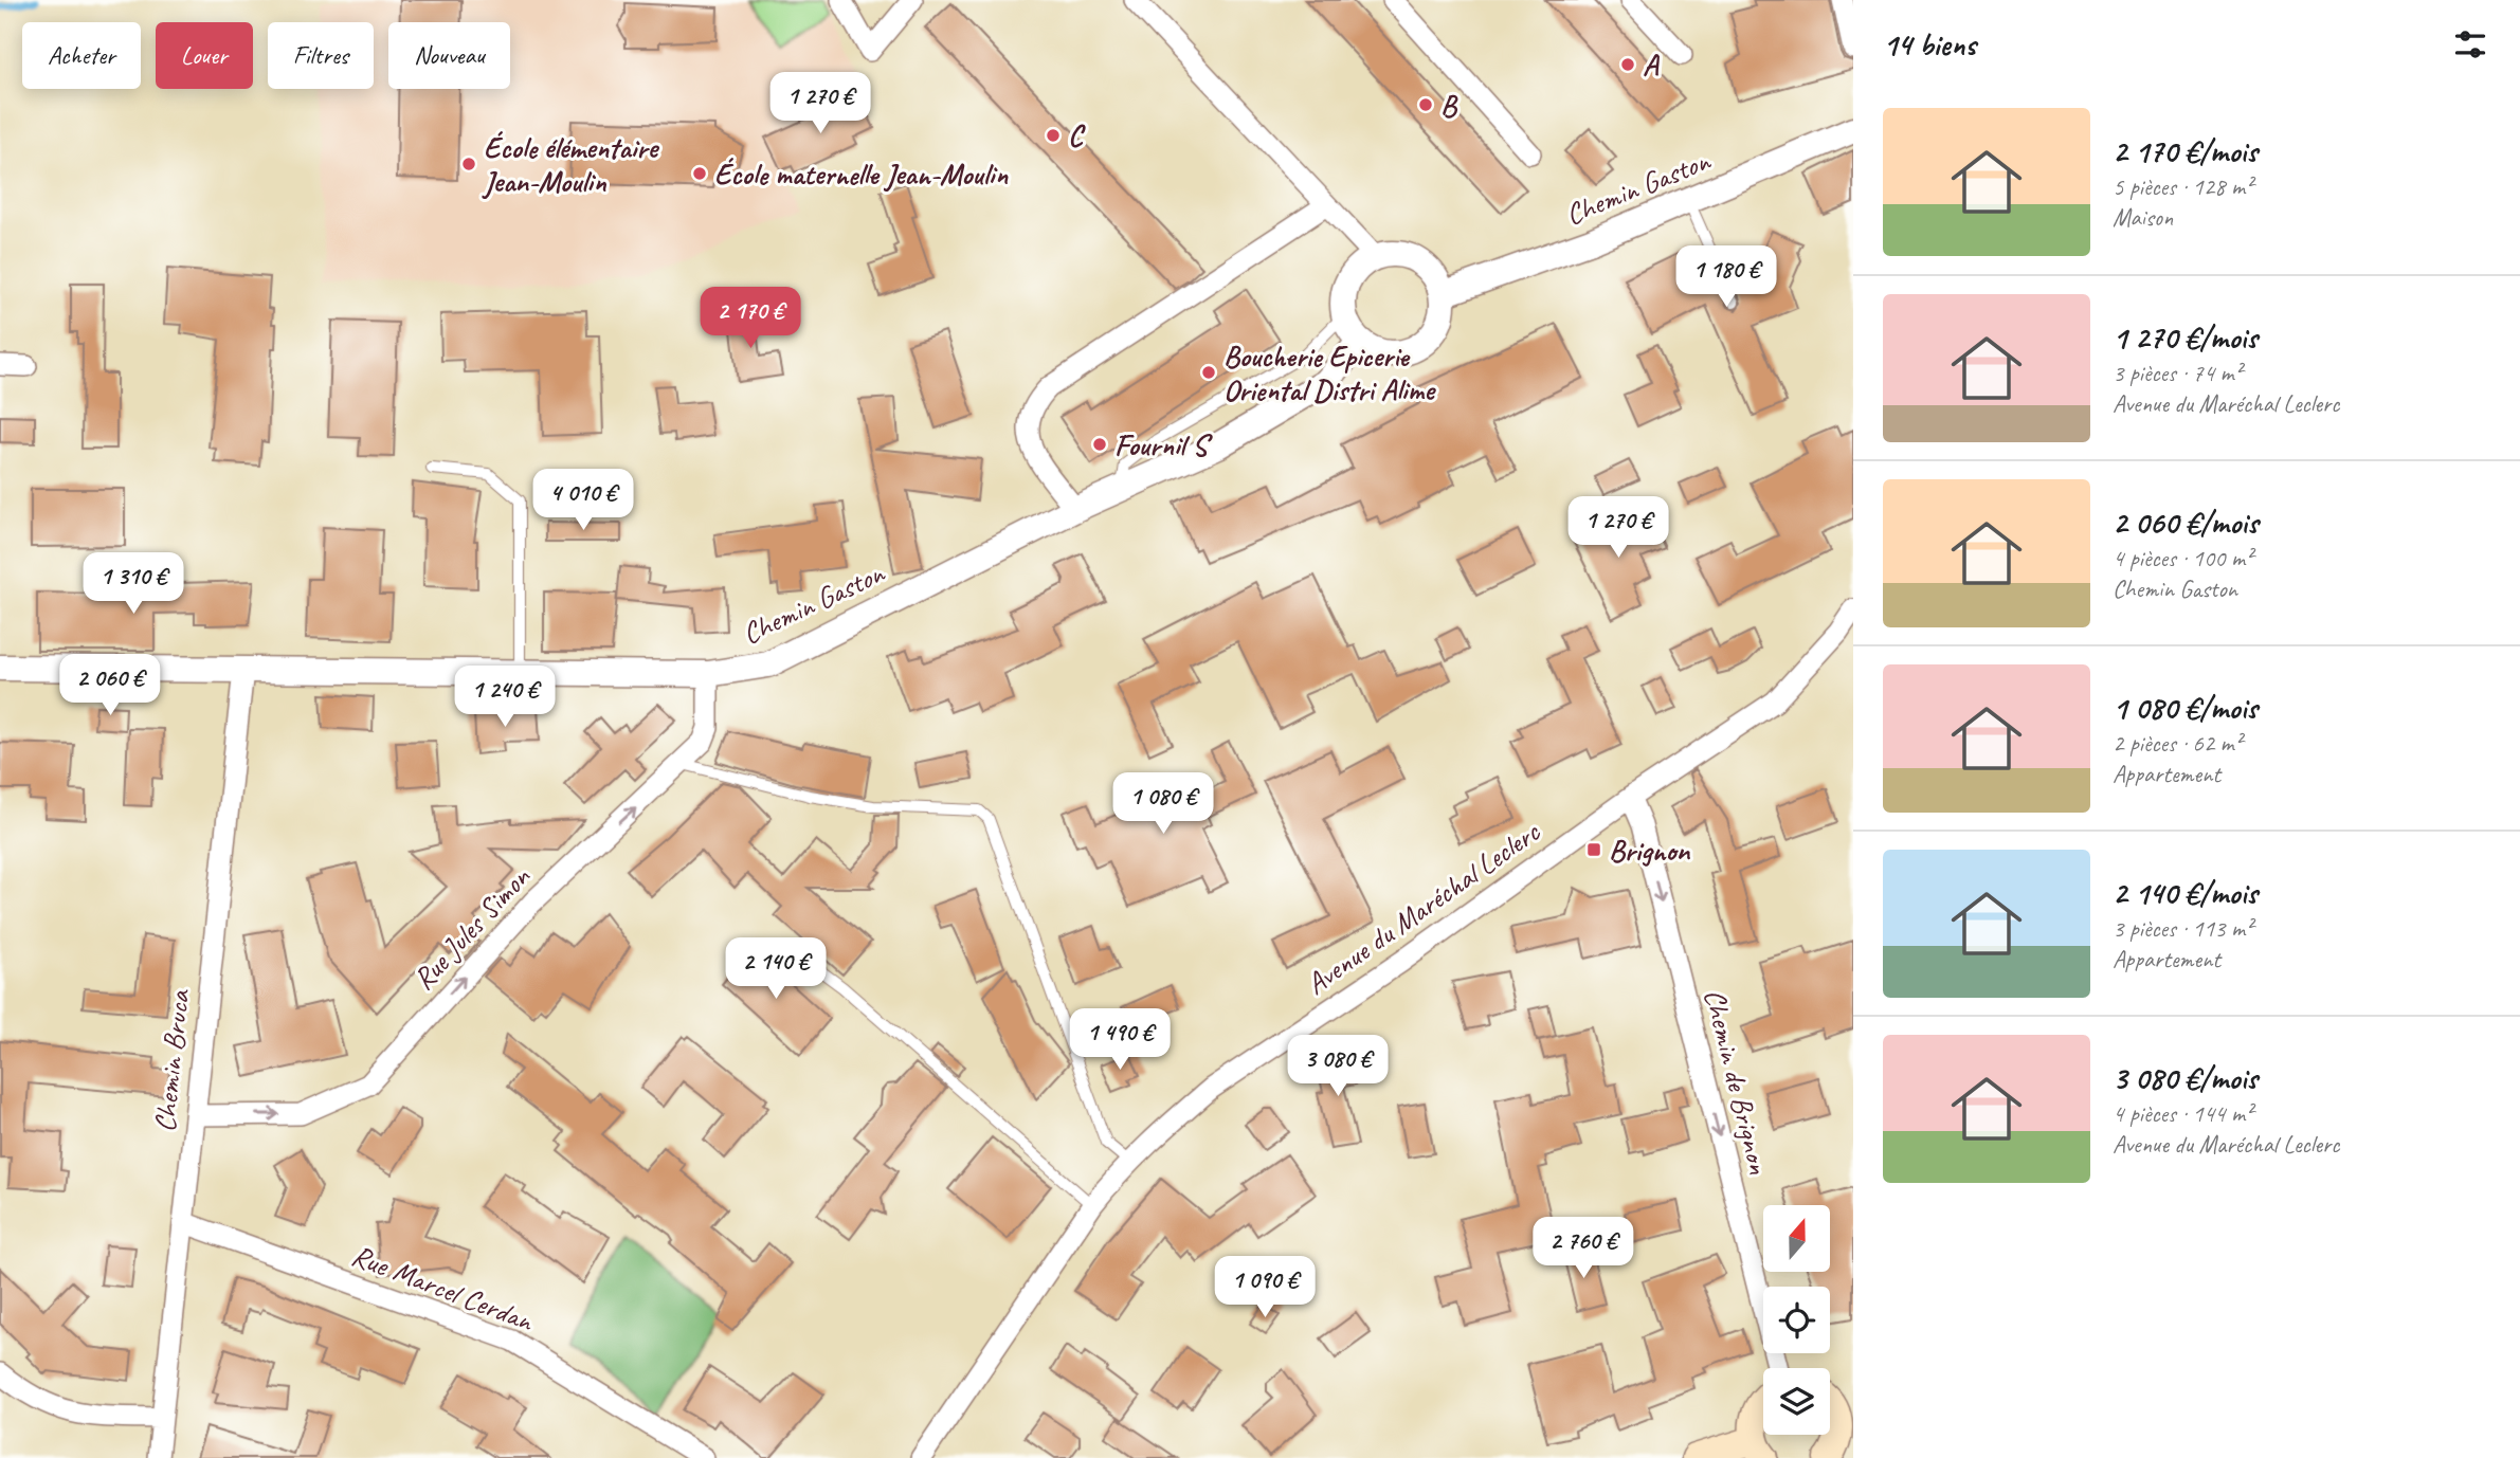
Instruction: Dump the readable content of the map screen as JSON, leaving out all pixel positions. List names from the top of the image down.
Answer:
{
  "streets": {
    "street": [
      "Chemin Gaston",
      "Avenue du Maréchal Leclerc",
      "Rue Jules Simon",
      "Chemin Bruca",
      "Chemin de Brignon",
      "Rue Marcel Cerdan"
    ]
  },
  "crossings": [
    ["Chemin Gaston", "Rue Jules Simon"],
    ["Chemin Gaston", "Chemin Bruca"],
    ["Avenue du Maréchal Leclerc", "Chemin de Brignon"],
    ["Rue Jules Simon", "Chemin Bruca"],
    ["Chemin Bruca", "Rue Marcel Cerdan"]
  ],
  "one_way": ["Rue Jules Simon", "Chemin de Brignon"],
  "places": {
    "other": [
      "A",
      "B",
      "C",
      "École élémentaire Jean-Moulin",
      "École maternelle Jean-Moulin",
      "Boucherie Epicerie Oriental Distri Alime",
      "Fournil S"
    ],
    "transit": ["Brignon"]
  },
  "north": "top",
  "page": {
    "heading": "14 biens",
    "chip": [
      "Acheter",
      "Louer",
      "Filtres",
      "Nouveau"
    ],
    "price": [
      "1 270 €",
      "1 180 €",
      "2 170 €",
      "4 010 €",
      "1 270 €",
      "1 310 €",
      "2 060 €",
      "1 240 €",
      "1 080 €",
      "2 140 €",
      "1 490 €",
      "3 080 €",
      "2 760 €",
      "1 090 €"
    ],
    "list": [
      {
        "name": "2 170 €/mois",
        "note": "5 pièces · 128 m² · Maison"
      },
      {
        "name": "1 270 €/mois",
        "note": "3 pièces · 74 m² · Avenue du Maréchal Leclerc"
      },
      {
        "name": "2 060 €/mois",
        "note": "4 pièces · 100 m² · Chemin Gaston"
      },
      {
        "name": "1 080 €/mois",
        "note": "2 pièces · 62 m² · Appartement"
      },
      {
        "name": "2 140 €/mois",
        "note": "3 pièces · 113 m² · Appartement"
      },
      {
        "name": "3 080 €/mois",
        "note": "4 pièces · 144 m² · Avenue du Maréchal Leclerc"
      }
    ]
  }
}
